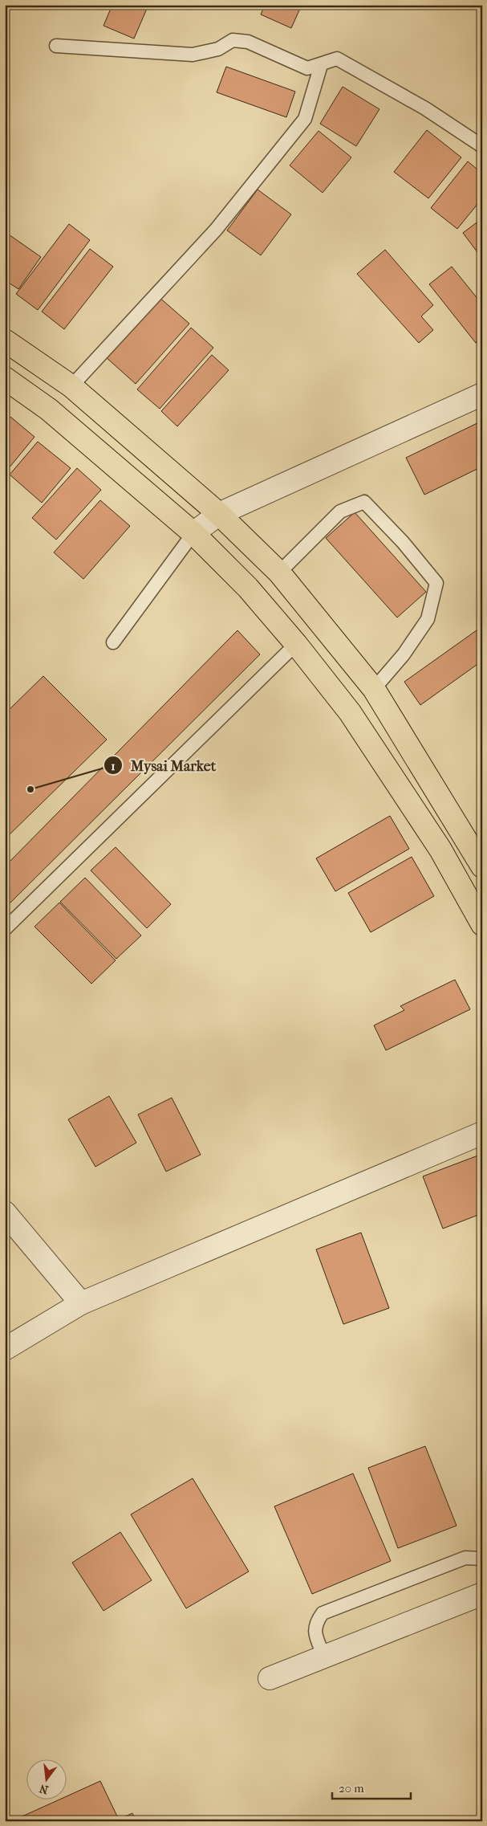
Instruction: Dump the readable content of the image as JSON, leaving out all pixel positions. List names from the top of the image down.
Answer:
{
  "places": ["Mysai Market"],
  "scale_bar": "20 m",
  "north": "bottom"
}
